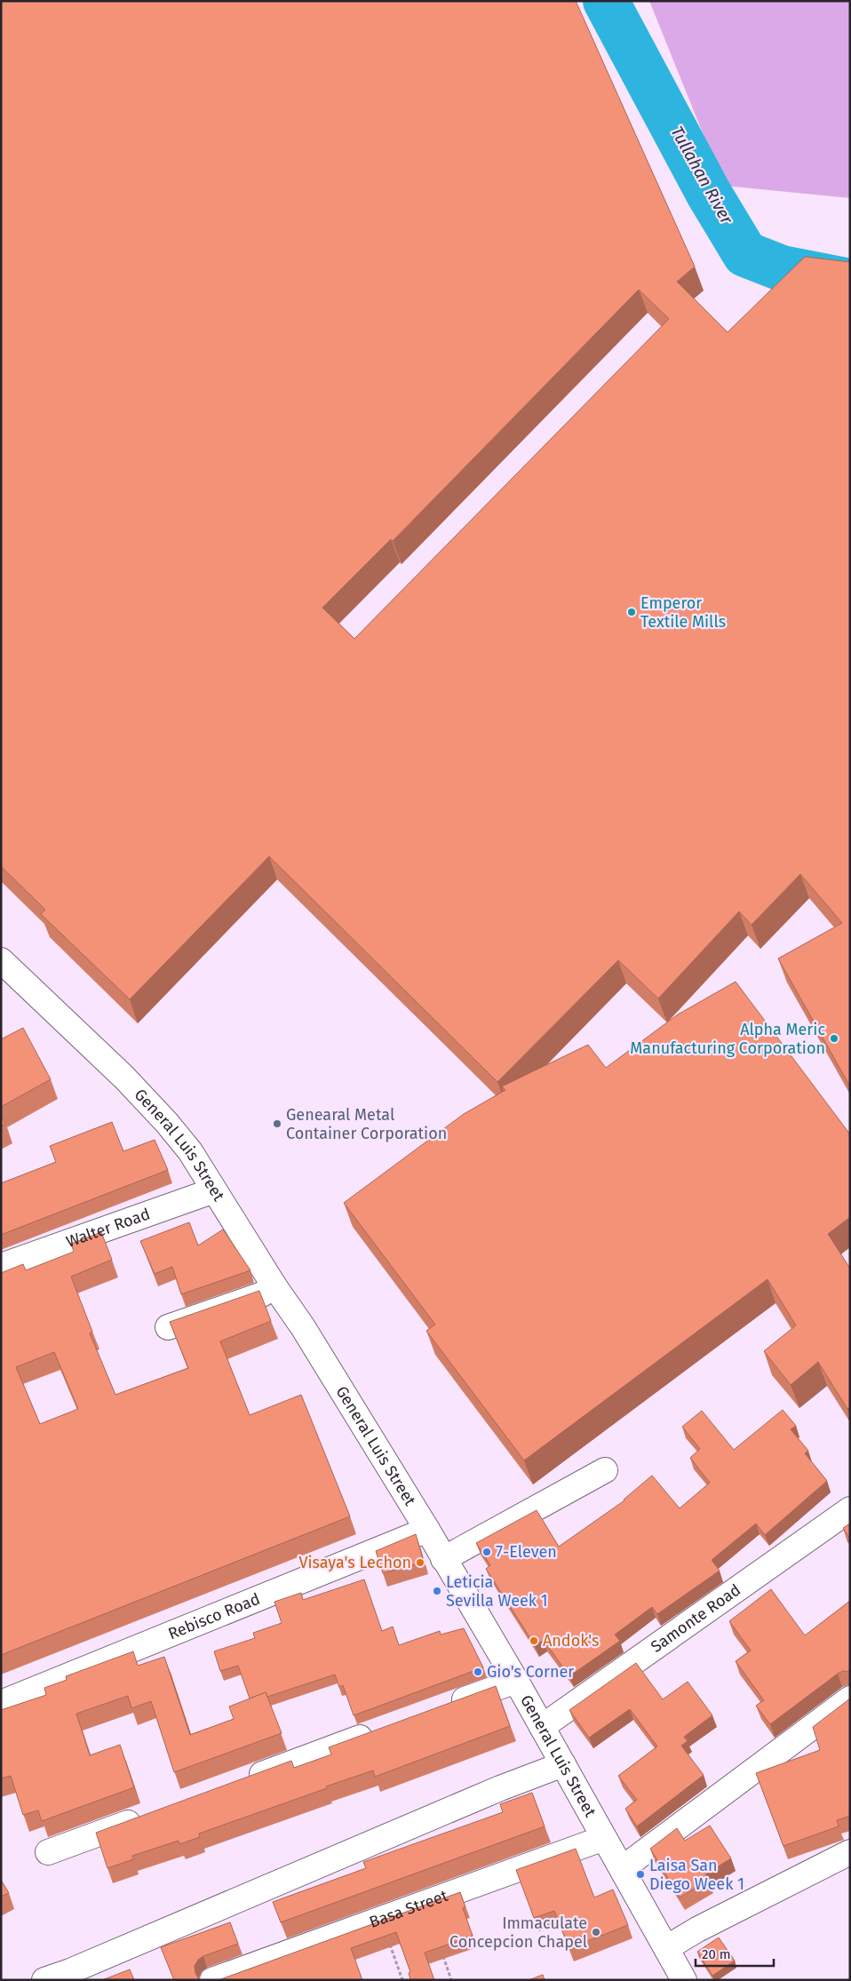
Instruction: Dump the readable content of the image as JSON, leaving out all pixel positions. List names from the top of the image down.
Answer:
{
  "streets": {
    "street": [
      "General Luis Street",
      "Walter Road",
      "Rebisco Road",
      "Samonte Road",
      "Basa Street"
    ]
  },
  "crossings": [
    ["General Luis Street", "Walter Road"],
    ["General Luis Street", "Rebisco Road"],
    ["General Luis Street", "Samonte Road"],
    ["General Luis Street", "Basa Street"]
  ],
  "water": ["Tullahan River"],
  "places": [
    "Emperor Textile Mills",
    "Alpha Meric Manufacturing Corporation",
    "Genearal Metal Container Corporation",
    "7-Eleven",
    "Visaya's Lechon",
    "Leticia Sevilla Week 1",
    "Andok's",
    "Gio's Corner",
    "Laisa San Diego Week 1",
    "Immaculate Concepcion Chapel"
  ],
  "scale_bar": "20 m"
}
